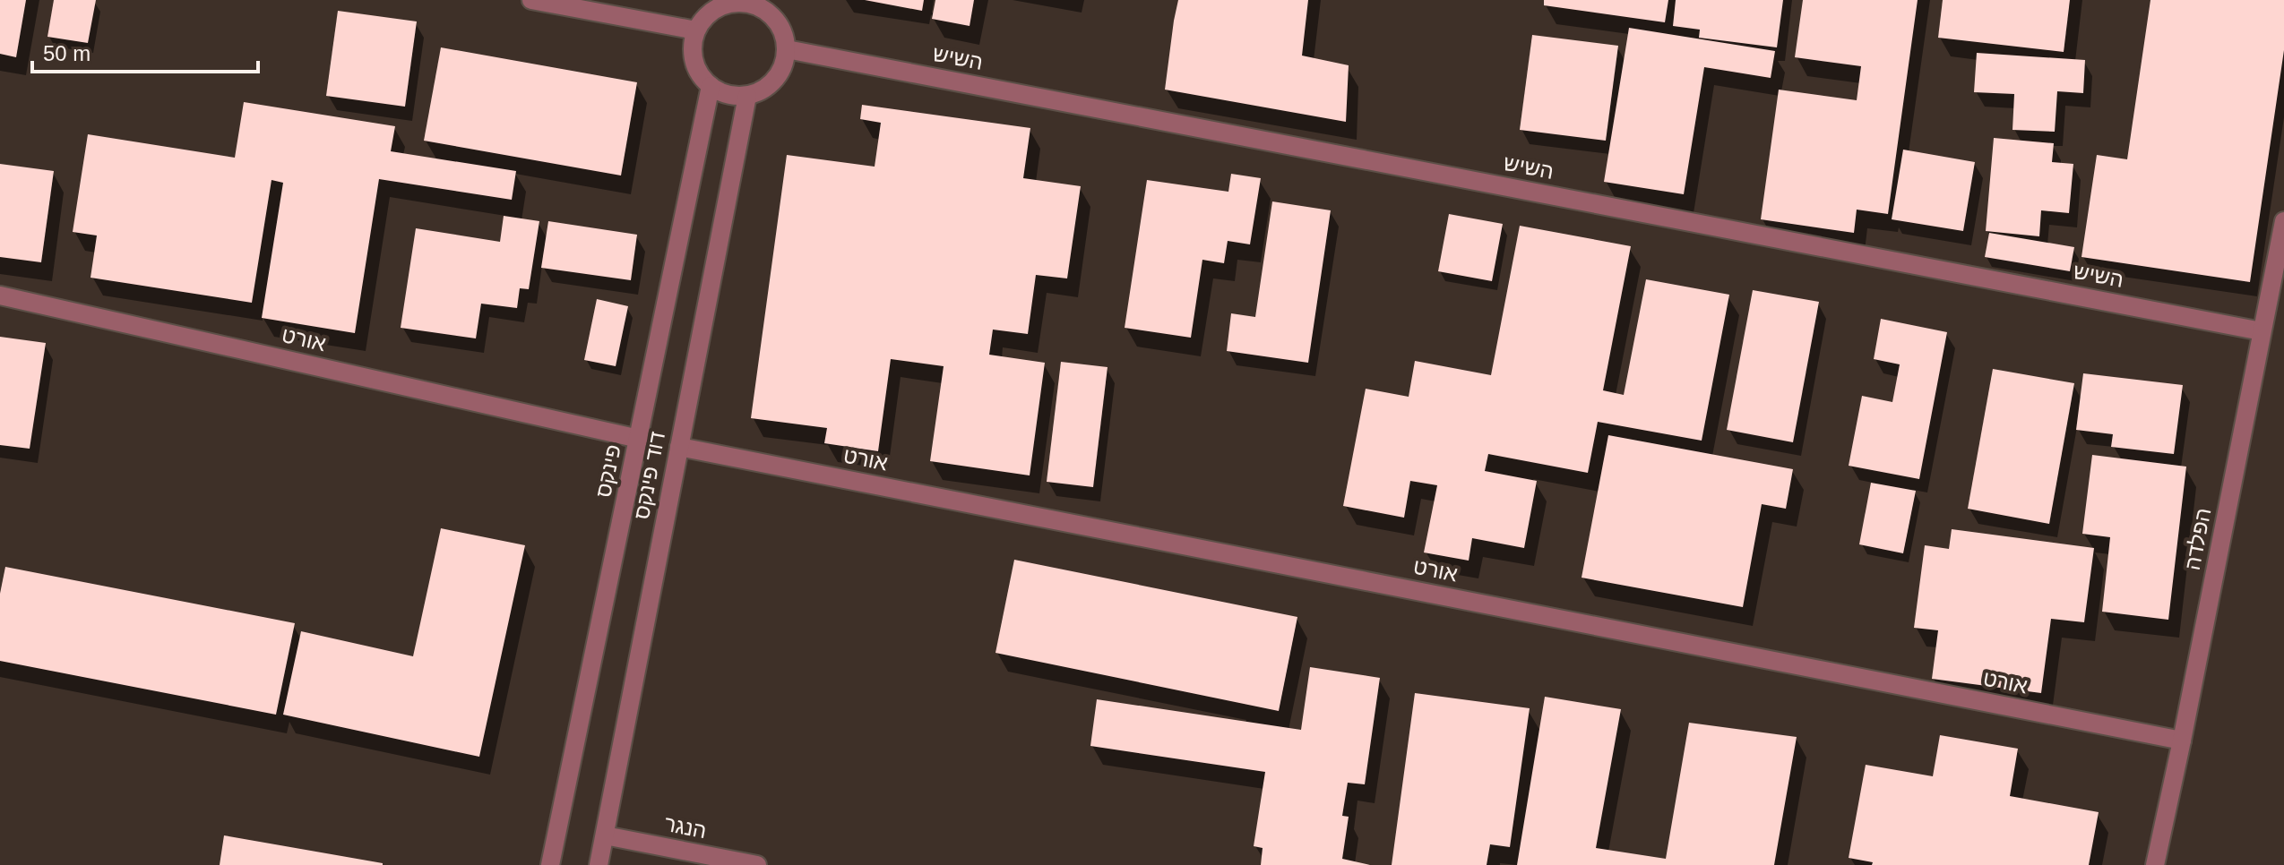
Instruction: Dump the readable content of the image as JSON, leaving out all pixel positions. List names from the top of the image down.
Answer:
{
  "streets": {
    "street": [
      "השיש",
      "אורט",
      "פינקס",
      "דוד פינקס",
      "הפלדה",
      "הנגר"
    ]
  },
  "crossings": [
    ["השיש", "פינקס"],
    ["השיש", "דוד פינקס"],
    ["השיש", "הפלדה"],
    ["אורט", "פינקס"],
    ["אורט", "דוד פינקס"],
    ["אורט", "הפלדה"],
    ["פינקס", "דוד פינקס"],
    ["דוד פינקס", "הנגר"]
  ],
  "scale_bar": "50 m"
}
